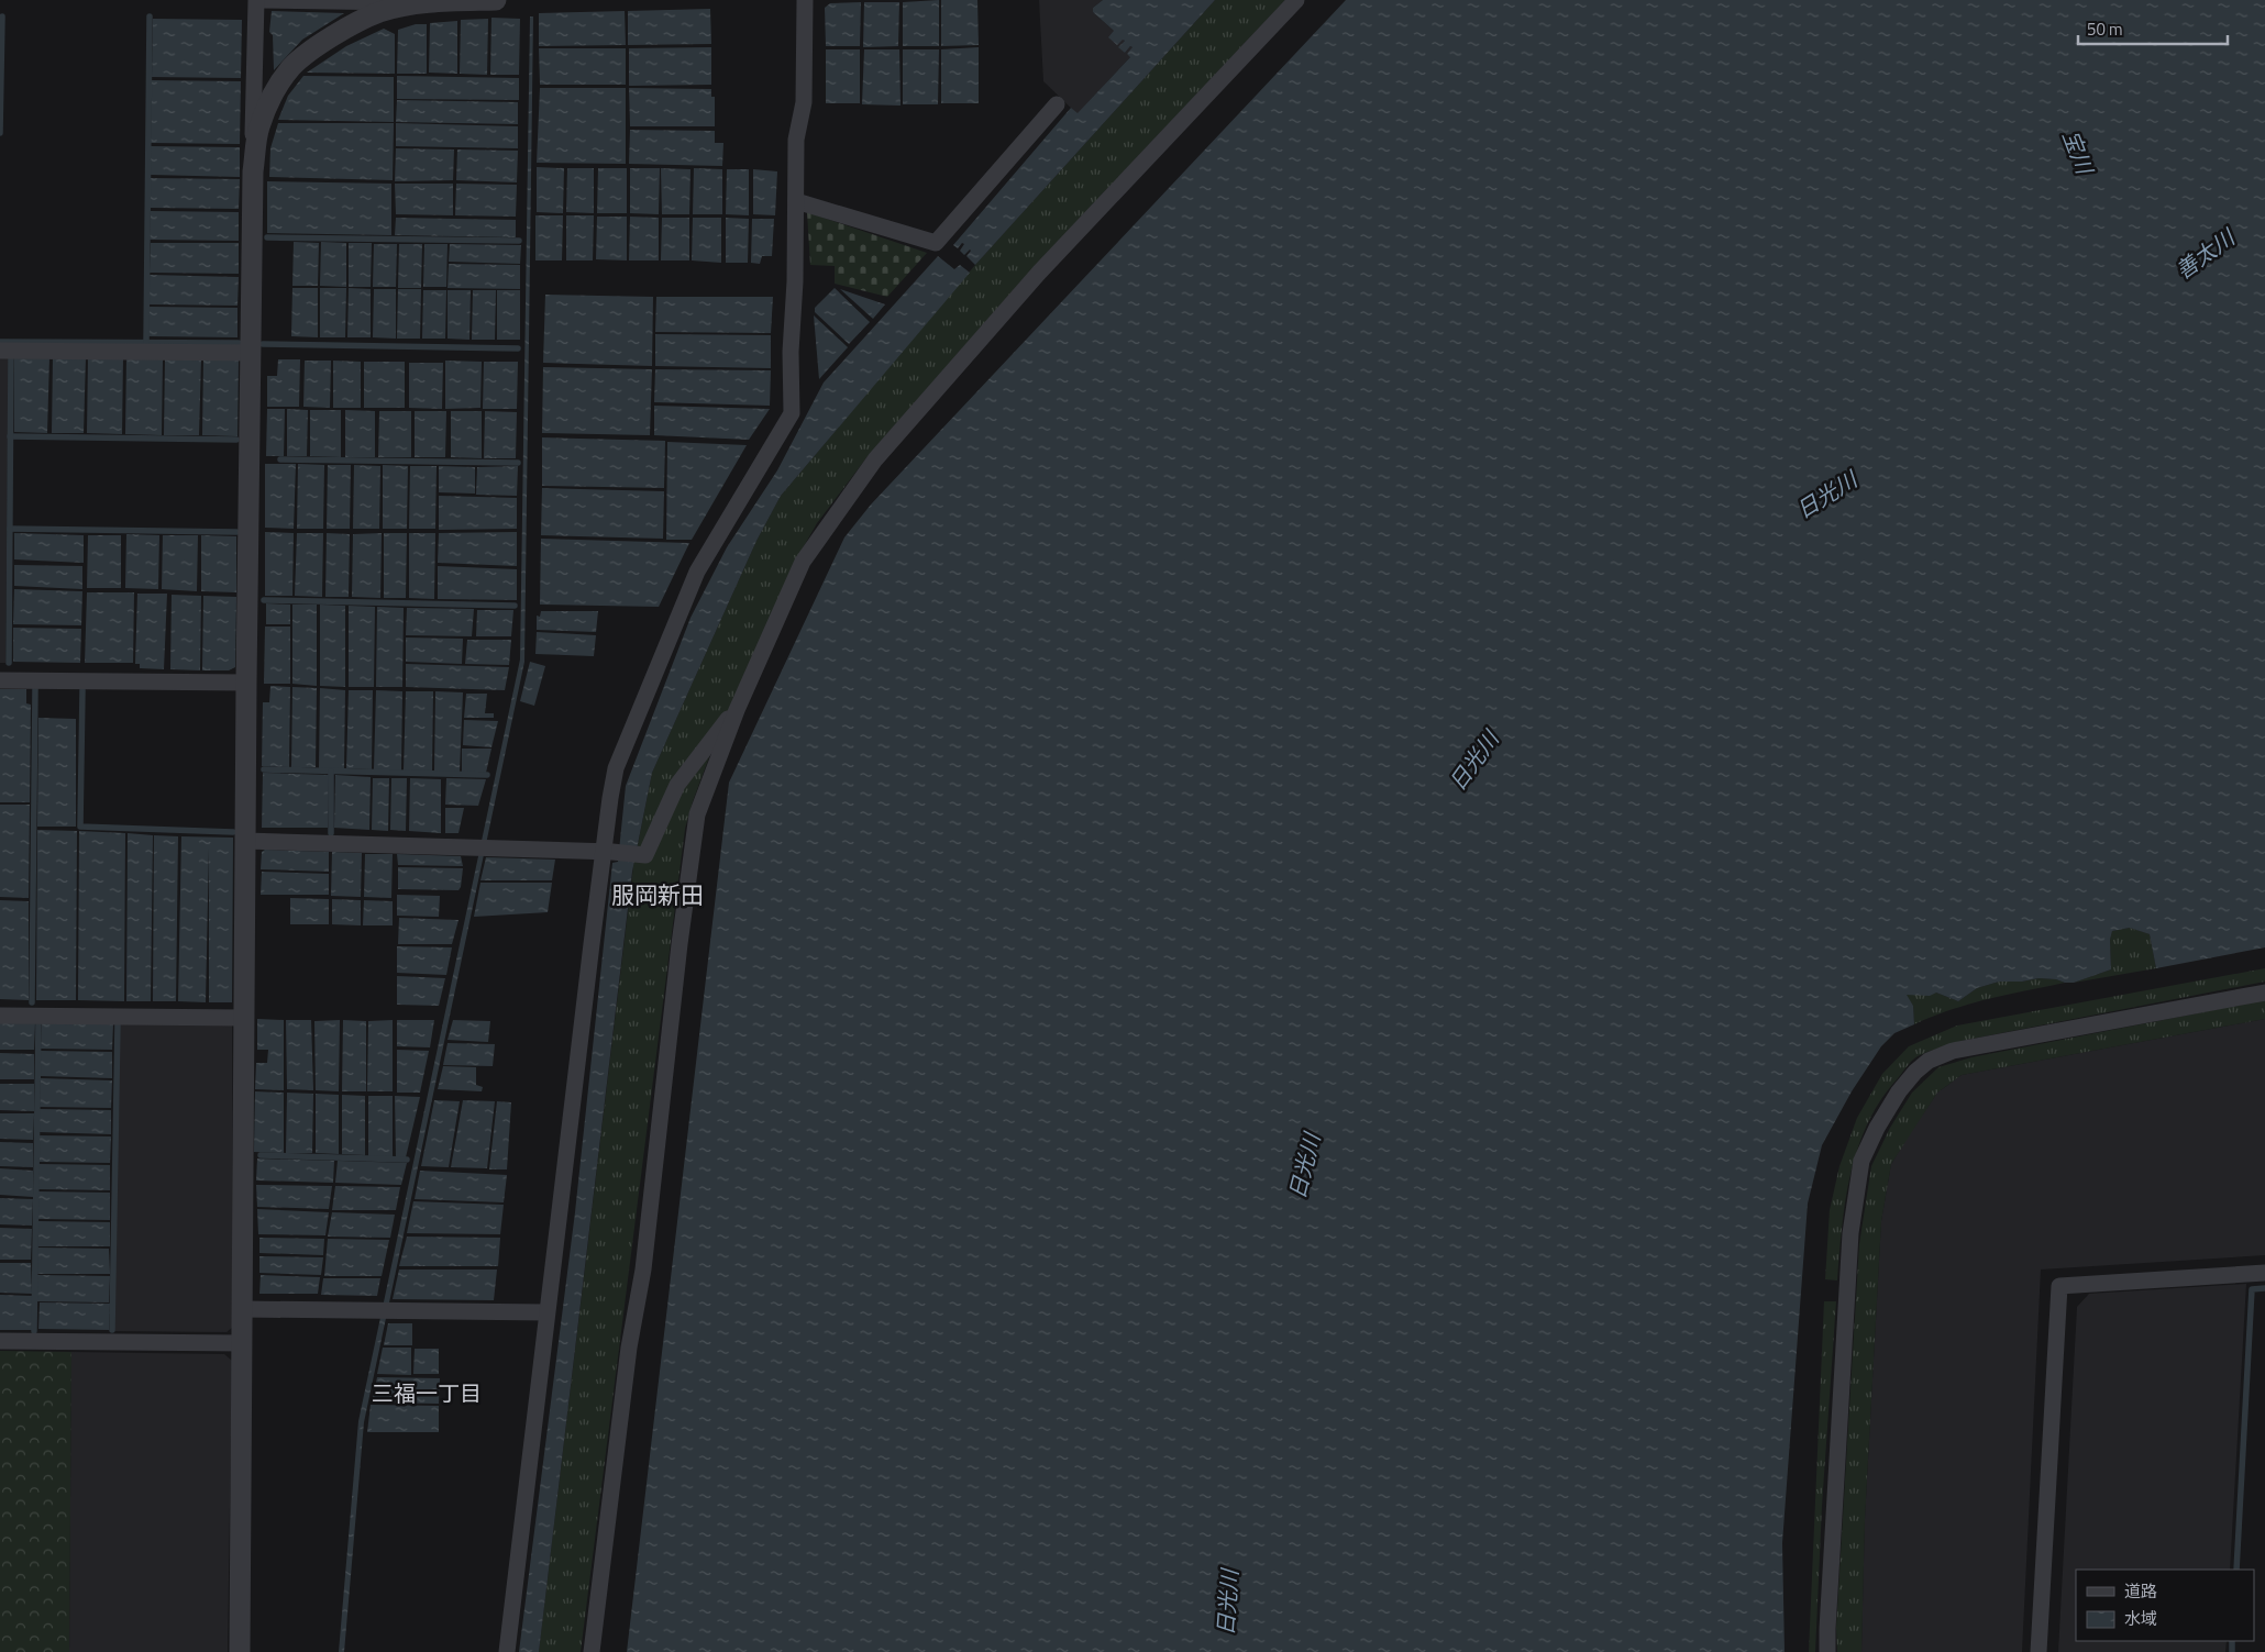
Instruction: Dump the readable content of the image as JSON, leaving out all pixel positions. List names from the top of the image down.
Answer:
{
  "districts": ["服岡新田", "三福一丁目"],
  "water": ["宝川", "善太川", "日光川"],
  "legend": ["道路", "水域"],
  "scale_bar": "50 m"
}
